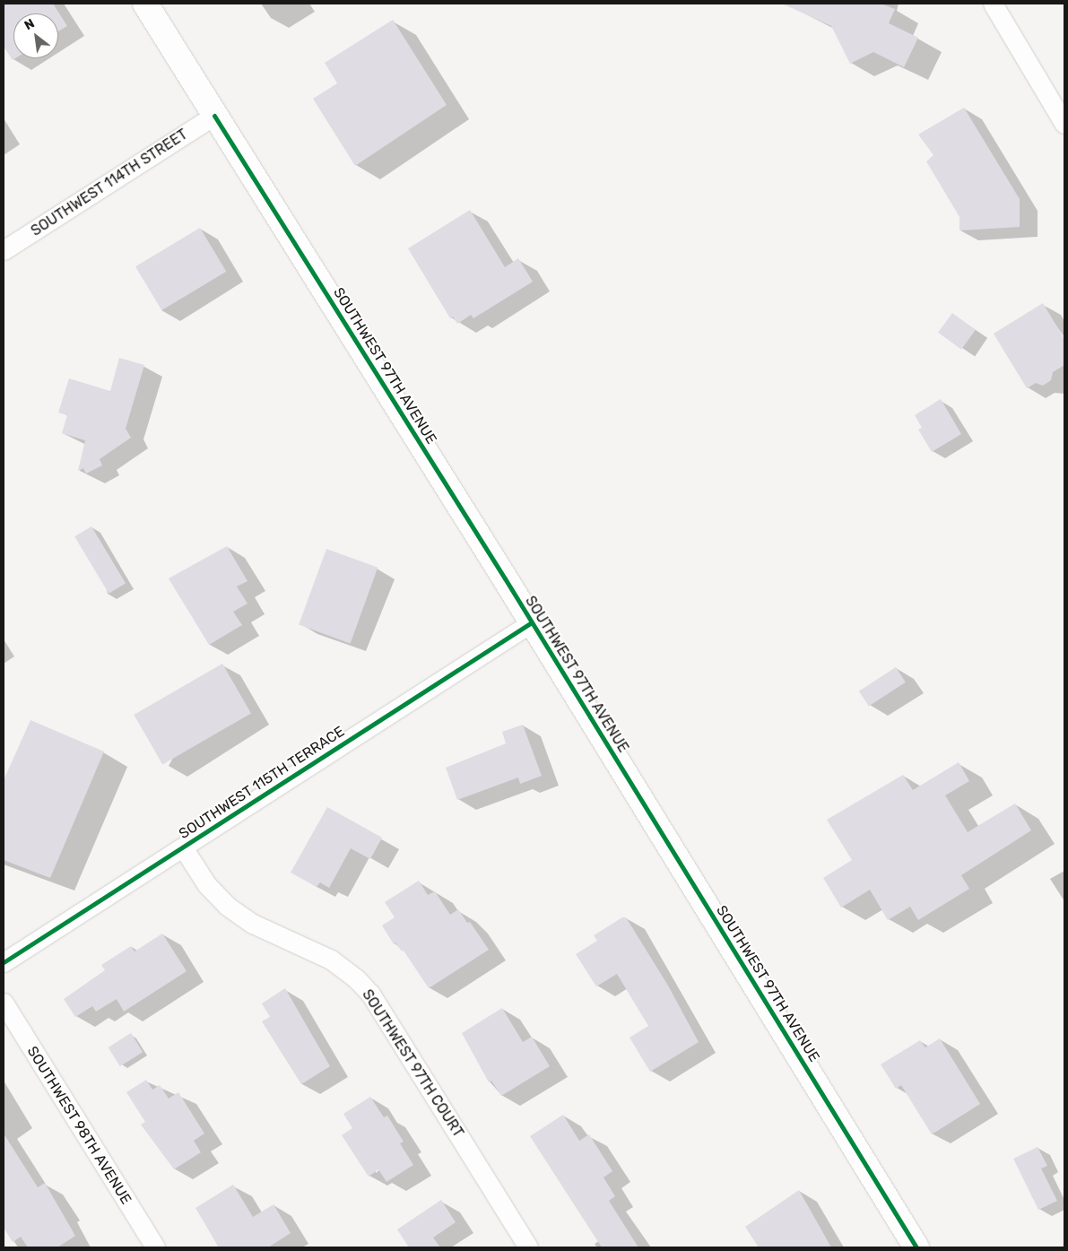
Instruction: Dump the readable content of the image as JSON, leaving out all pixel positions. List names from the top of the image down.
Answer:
{
  "streets": {
    "street": [
      "SOUTHWEST 114TH STREET",
      "SOUTHWEST 97TH AVENUE",
      "SOUTHWEST 115TH TERRACE",
      "SOUTHWEST 97TH COURT",
      "SOUTHWEST 98TH AVENUE"
    ]
  },
  "crossings": [
    ["SOUTHWEST 114TH STREET", "SOUTHWEST 97TH AVENUE"],
    ["SOUTHWEST 97TH AVENUE", "SOUTHWEST 115TH TERRACE"],
    ["SOUTHWEST 115TH TERRACE", "SOUTHWEST 97TH COURT"]
  ],
  "north": "top left"
}
